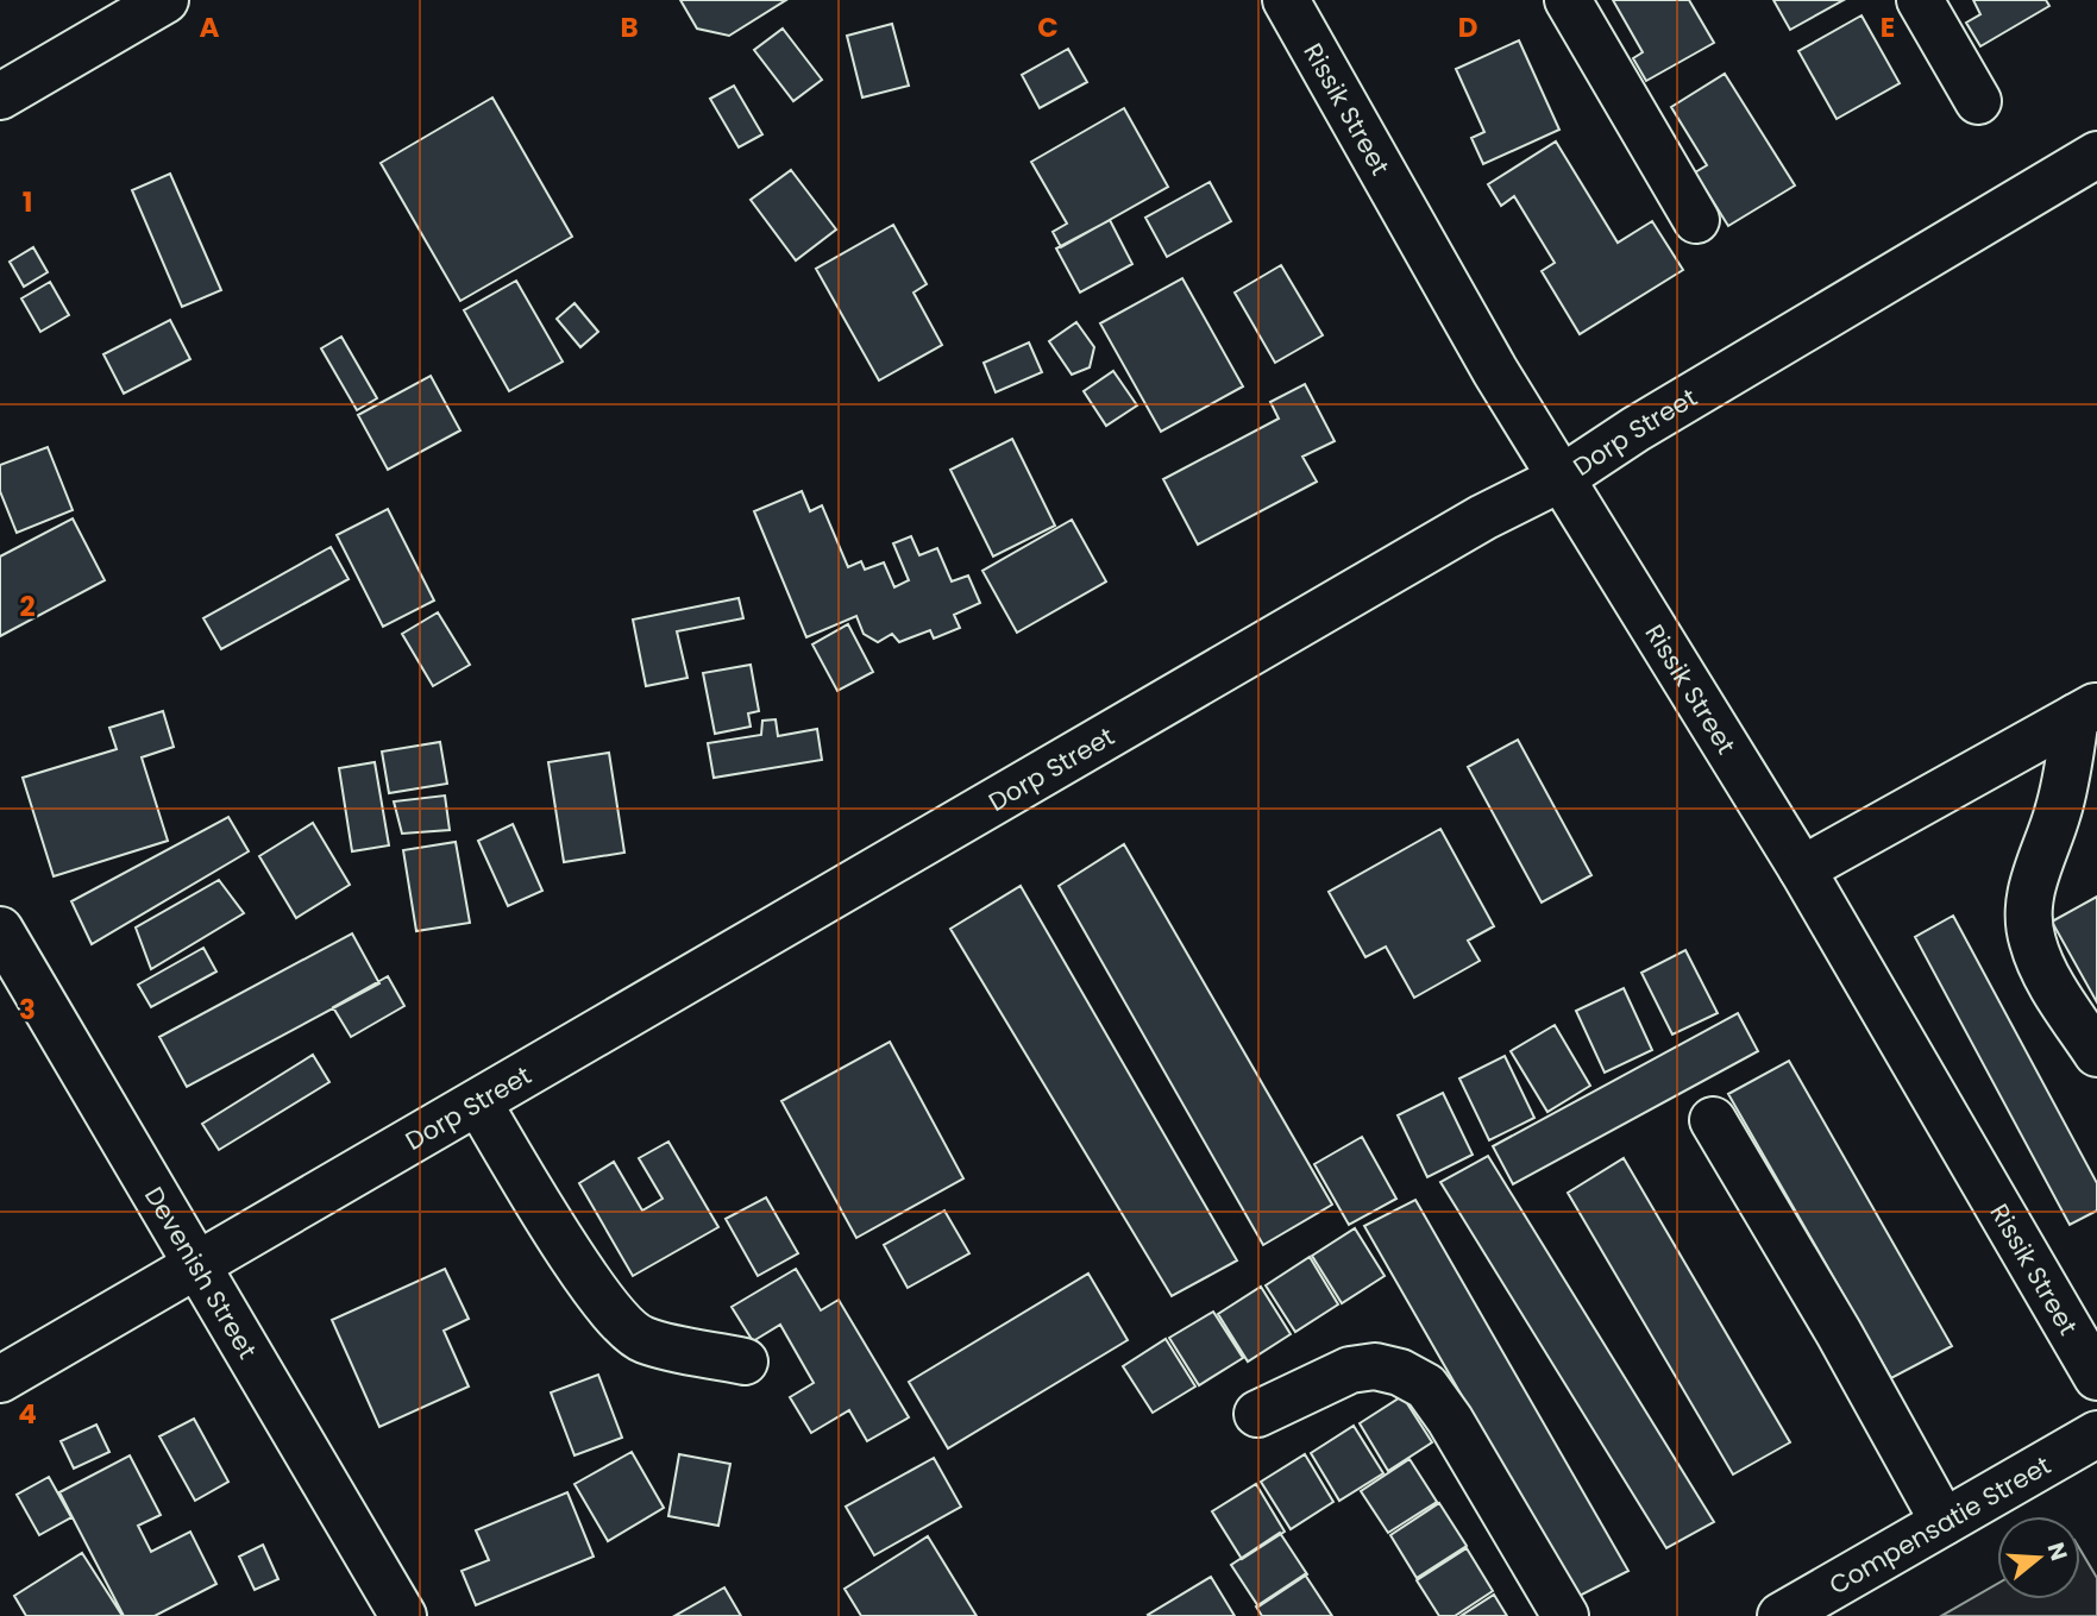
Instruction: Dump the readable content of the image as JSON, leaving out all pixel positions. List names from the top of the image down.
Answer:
{
  "streets": {
    "street": [
      "Rissik Street",
      "Dorp Street",
      "Devenish Street",
      "Compensatie Street"
    ]
  },
  "crossings": [
    ["Rissik Street", "Dorp Street"],
    ["Dorp Street", "Devenish Street"]
  ],
  "north": "right",
  "grid": {
    "columns": [
      "A",
      "B",
      "C",
      "D",
      "E"
    ],
    "rows": [
      "1",
      "2",
      "3",
      "4"
    ]
  }
}
